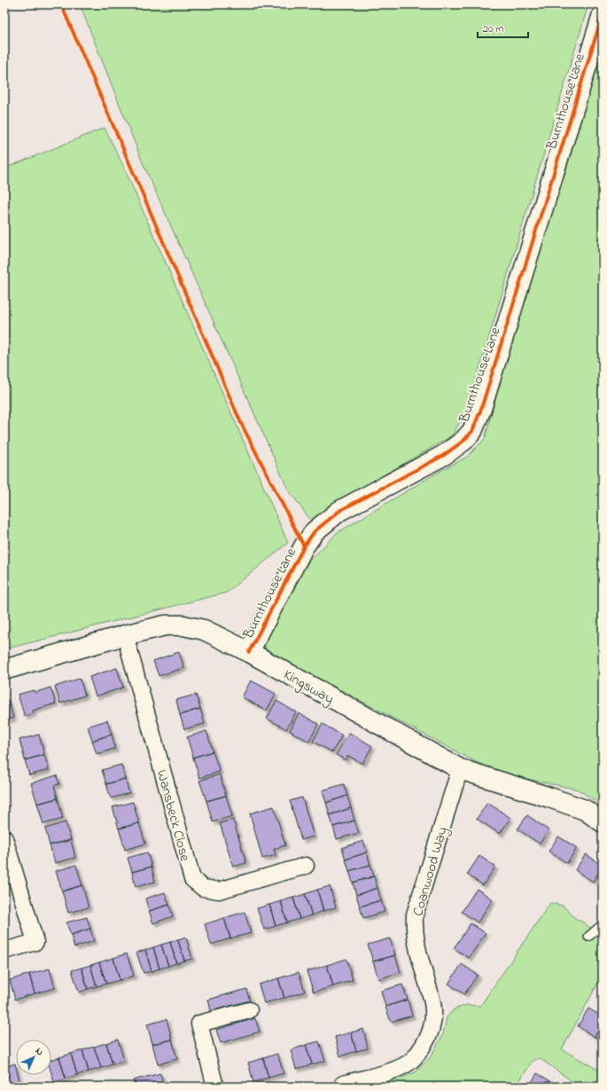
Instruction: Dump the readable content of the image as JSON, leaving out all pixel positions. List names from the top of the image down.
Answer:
{
  "streets": {
    "street": [
      "Burnthouse Lane",
      "Kingsway",
      "Wansbeck Close",
      "Coanwood Way"
    ]
  },
  "crossings": [
    ["Burnthouse Lane", "Kingsway"],
    ["Kingsway", "Wansbeck Close"],
    ["Kingsway", "Coanwood Way"]
  ],
  "scale_bar": "20 m",
  "north": "top right"
}
